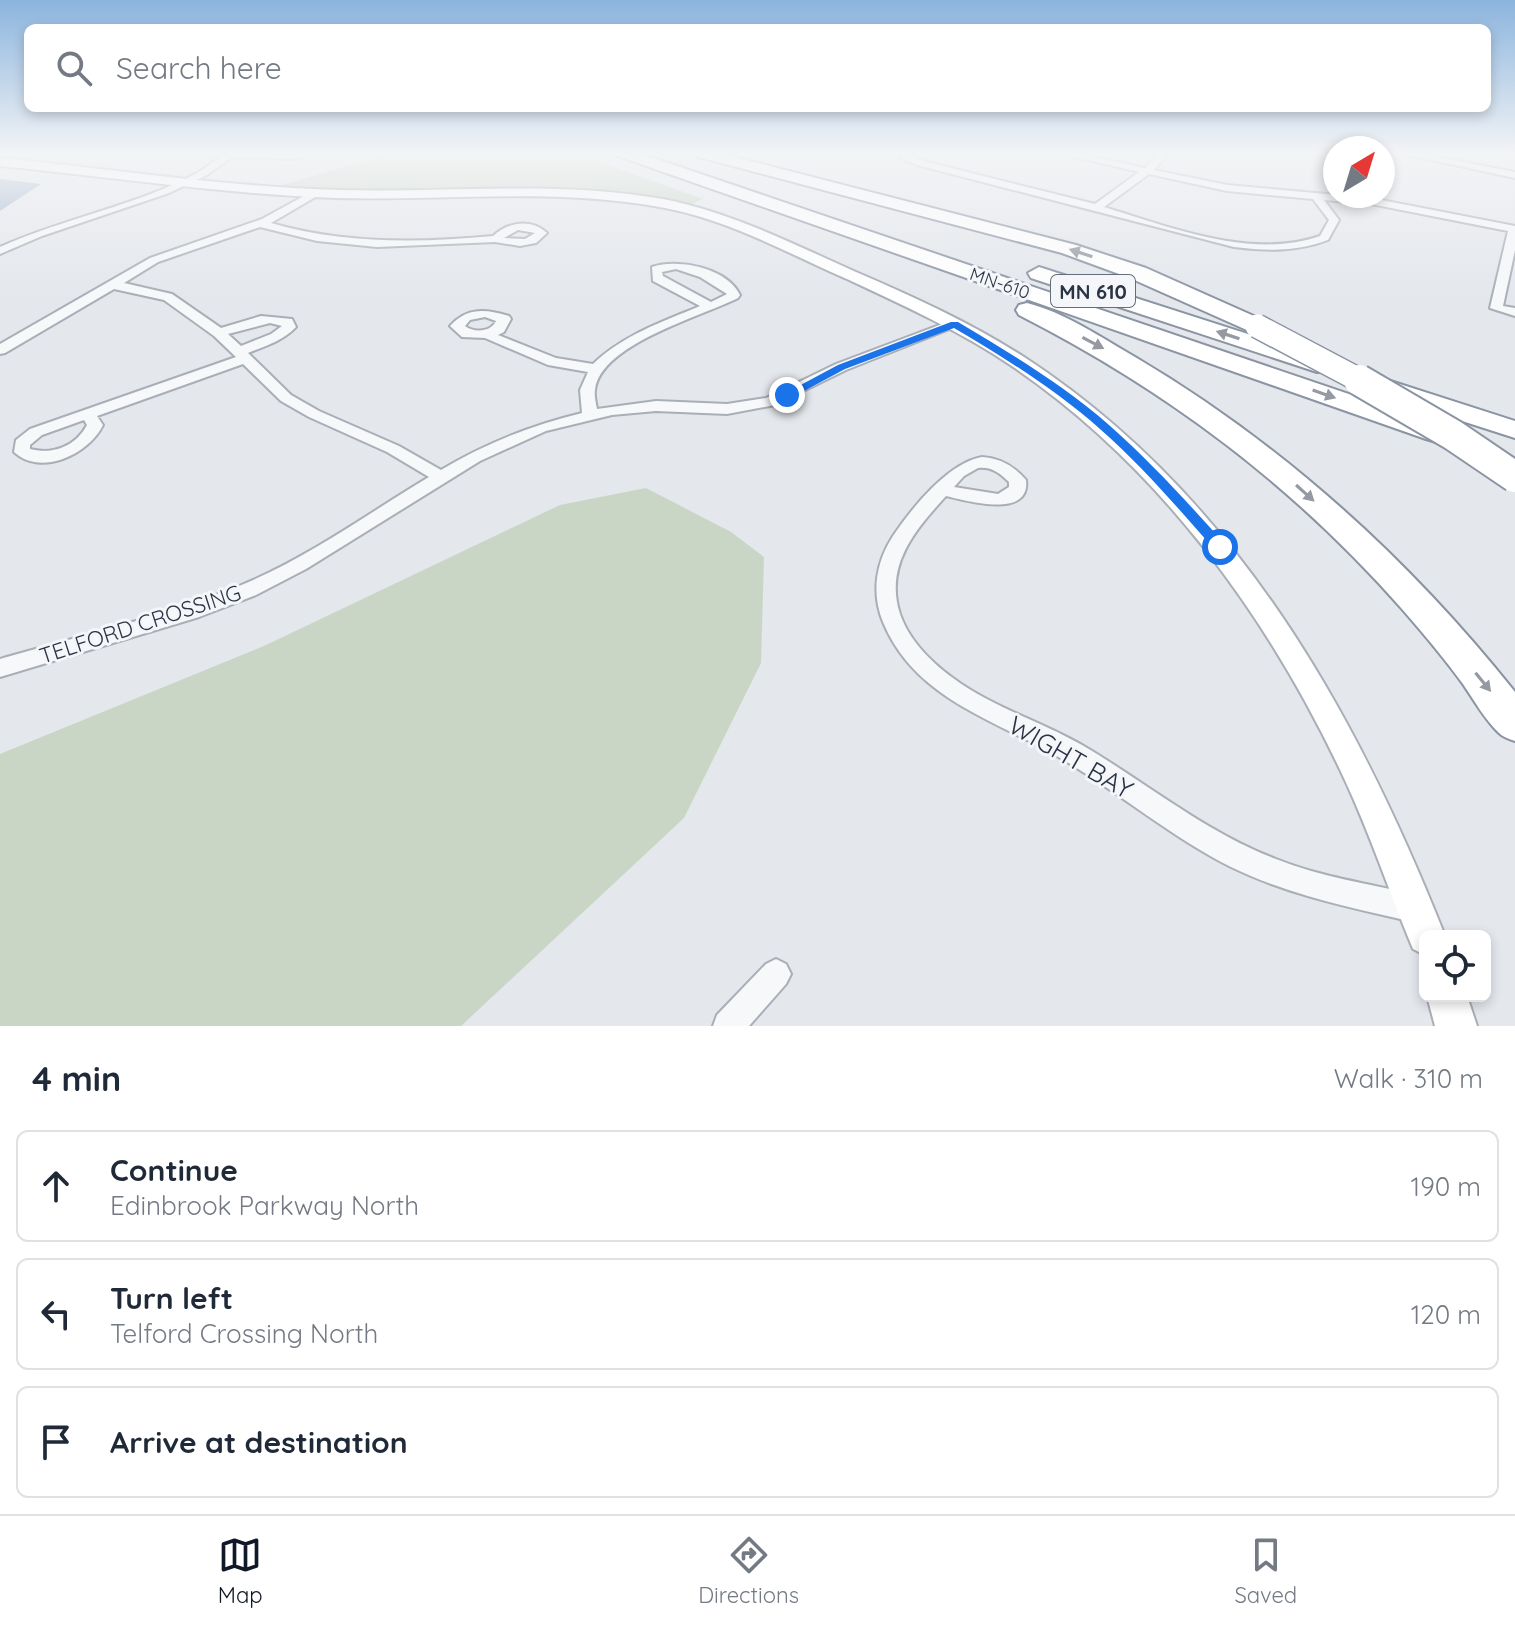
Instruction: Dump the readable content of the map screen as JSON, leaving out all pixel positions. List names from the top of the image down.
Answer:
{
  "streets": {
    "highway": ["MN-610", "MN 610"],
    "street": ["TELFORD CROSSING", "WIGHT BAY"]
  },
  "north": "top right",
  "page": {
    "search": "Search here",
    "heading": ["4 min", "Walk · 310 m"],
    "list": [
      ["Continue", "Edinbrook Parkway North", "190 m"],
      ["Turn left", "Telford Crossing North", "120 m"],
      "Arrive at destination"
    ],
    "nav": ["Map", "Directions", "Saved"]
  }
}
